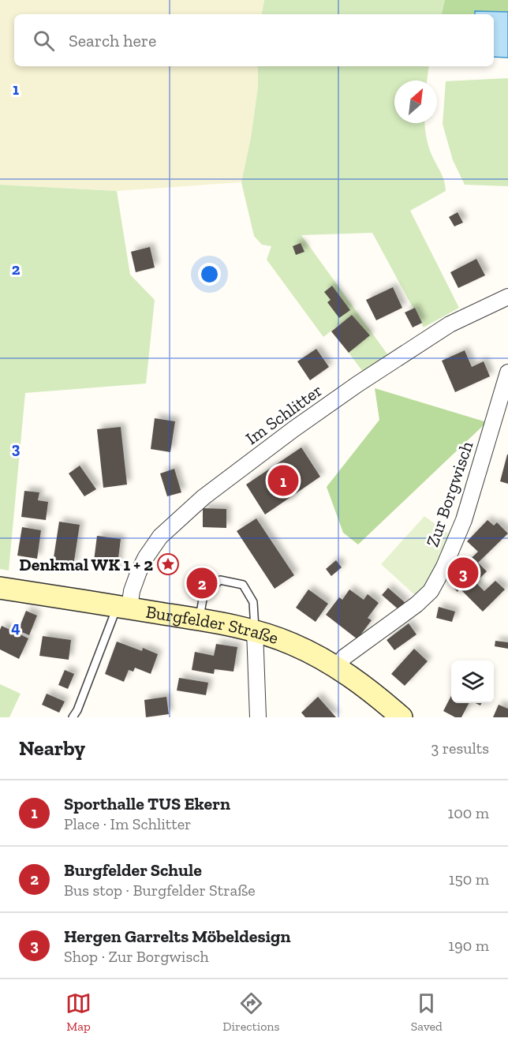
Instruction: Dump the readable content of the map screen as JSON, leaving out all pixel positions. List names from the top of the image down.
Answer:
{
  "streets": {
    "street": ["Im Schlitter", "Zur Borgwisch", "Burgfelder Straße"]
  },
  "crossings": [
    ["Im Schlitter", "Burgfelder Straße"],
    ["Zur Borgwisch", "Burgfelder Straße"]
  ],
  "places": {
    "place": ["Denkmal WK 1 + 2"]
  },
  "north": "top right",
  "page": {
    "search": "Search here",
    "pins": ["1", "3", "2"],
    "heading": ["Nearby", "3 results"],
    "list": [
      {
        "mark": "1",
        "name": "Sporthalle TUS Ekern",
        "note": "Place · Im Schlitter",
        "value": "100 m"
      },
      {
        "mark": "2",
        "name": "Burgfelder Schule",
        "note": "Bus stop · Burgfelder Straße",
        "value": "150 m"
      },
      {
        "mark": "3",
        "name": "Hergen Garrelts Möbeldesign",
        "note": "Shop · Zur Borgwisch",
        "value": "190 m"
      }
    ],
    "nav": ["Map", "Directions", "Saved"]
  },
  "grid": {
    "rows": [
      "1",
      "2",
      "3",
      "4"
    ]
  }
}
